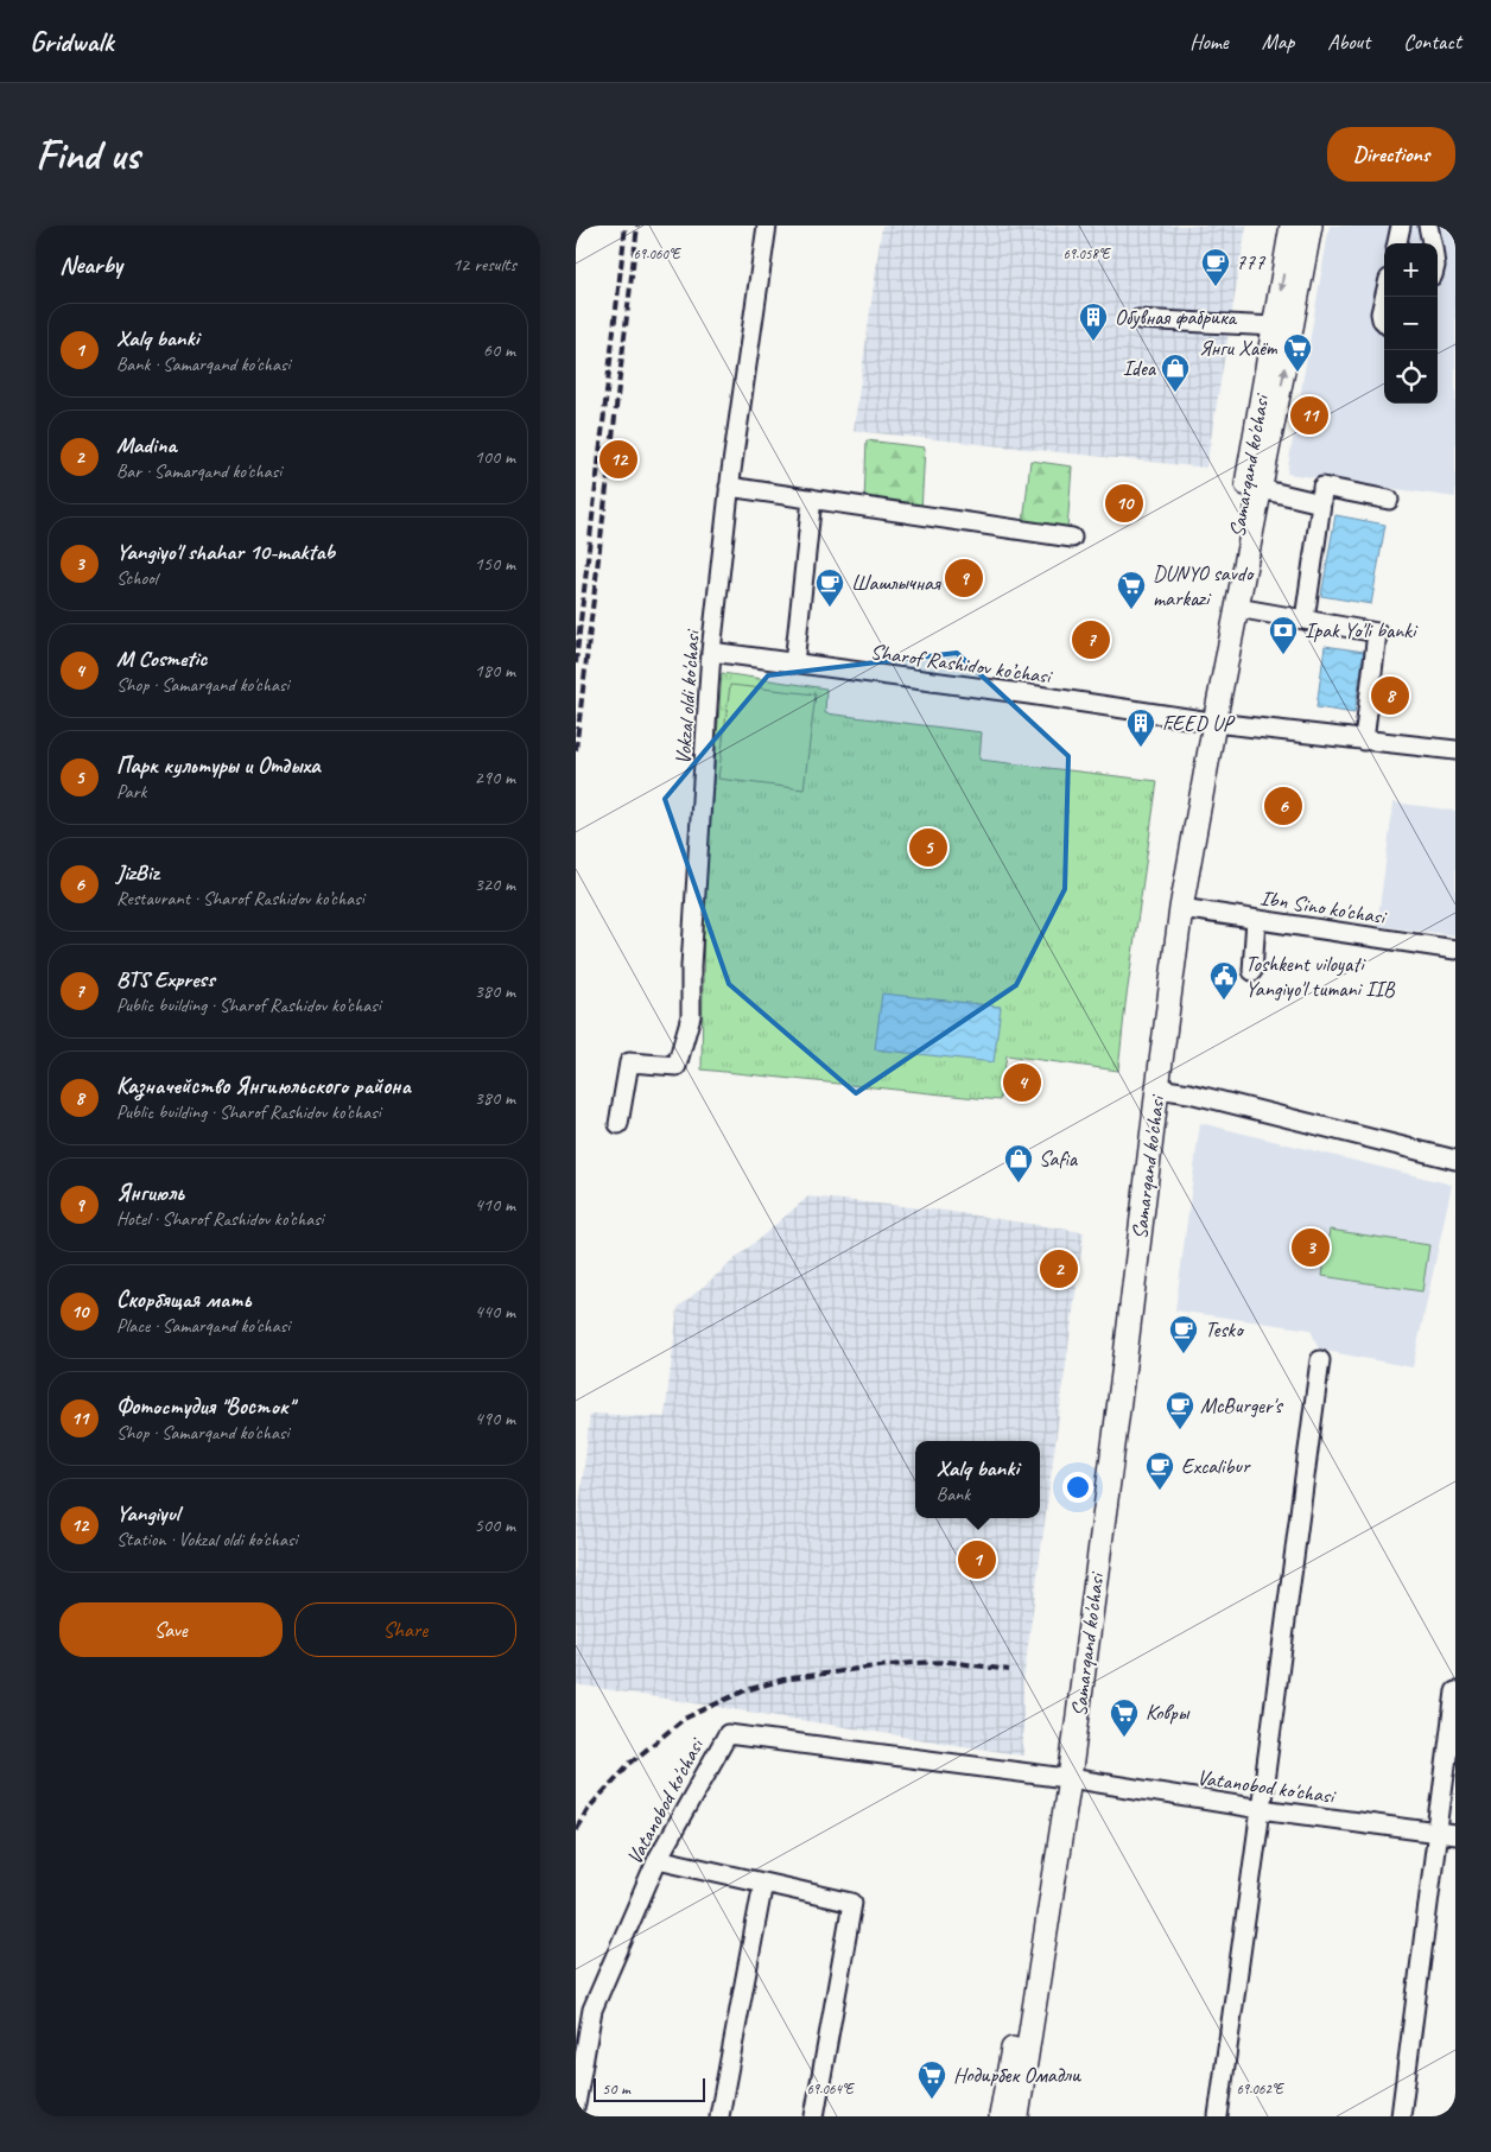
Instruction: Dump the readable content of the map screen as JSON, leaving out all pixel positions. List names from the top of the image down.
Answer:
{
  "streets": {
    "main road": ["Samarqand ko'chasi"],
    "street": [
      "Sharof Rashidov ko’chasi",
      "Vokzal oldi ko'chasi",
      "Ibn Sino ko'chasi",
      "Vatanobod ko'chasi"
    ]
  },
  "crossings": [
    ["Samarqand ko'chasi", "Sharof Rashidov ko’chasi"],
    ["Samarqand ko'chasi", "Ibn Sino ko'chasi"],
    ["Samarqand ko'chasi", "Vatanobod ko'chasi"],
    ["Sharof Rashidov ko’chasi", "Vokzal oldi ko'chasi"]
  ],
  "places": {
    "cafe": [
      "777",
      "Шашлычная",
      "Tesko",
      "McBurger's",
      "Excalibur"
    ],
    "building": ["Обувная фабрика", "FEED UP"],
    "supermarket": [
      "Янги Хаёт",
      "DUNYO savdo markazi",
      "Ковры",
      "Нодирбек Омадли"
    ],
    "shop": ["Idea", "Safia"],
    "bank": ["Ipak Yo'li banki"],
    "public building": ["Toshkent viloyati Yangiyo'l tumani IIB"]
  },
  "scale_bar": "50 m",
  "page": {
    "header": "Gridwalk",
    "nav": [
      "Home",
      "Map",
      "About",
      "Contact"
    ],
    "buttons": [
      "Directions",
      ["Save", "Share"]
    ],
    "title": "Find us",
    "heading": ["Nearby", "12 results"],
    "map_buttons": ["+", "−"],
    "list": [
      {
        "mark": "1",
        "name": "Xalq banki",
        "note": "Bank · Samarqand ko'chasi",
        "value": "60 m"
      },
      {
        "mark": "2",
        "name": "Madina",
        "note": "Bar · Samarqand ko'chasi",
        "value": "100 m"
      },
      {
        "mark": "3",
        "name": "Yangiyo'l shahar 10-maktab",
        "note": "School",
        "value": "150 m"
      },
      {
        "mark": "4",
        "name": "M Cosmetic",
        "note": "Shop · Samarqand ko'chasi",
        "value": "180 m"
      },
      {
        "mark": "5",
        "name": "Парк культуры и Отдыха",
        "note": "Park",
        "value": "290 m"
      },
      {
        "mark": "6",
        "name": "JizBiz",
        "note": "Restaurant · Sharof Rashidov ko’chasi",
        "value": "320 m"
      },
      {
        "mark": "7",
        "name": "BTS Express",
        "note": "Public building · Sharof Rashidov ko’chasi",
        "value": "380 m"
      },
      {
        "mark": "8",
        "name": "Казначейство Янгиюльского района",
        "note": "Public building · Sharof Rashidov ko’chasi",
        "value": "380 m"
      },
      {
        "mark": "9",
        "name": "Янгиюль",
        "note": "Hotel · Sharof Rashidov ko’chasi",
        "value": "410 m"
      },
      {
        "mark": "10",
        "name": "Скорбящая мать",
        "note": "Place · Samarqand ko'chasi",
        "value": "440 m"
      },
      {
        "mark": "11",
        "name": "Фотостудия \"Восток\"",
        "note": "Shop · Samarqand ko'chasi",
        "value": "490 m"
      },
      {
        "mark": "12",
        "name": "Yangiyul",
        "note": "Station · Vokzal oldi ko'chasi",
        "value": "500 m"
      }
    ],
    "pins": [
      "11",
      "12",
      "10",
      "9",
      "7",
      "8",
      "6",
      "5",
      "4",
      "3",
      "2",
      "1"
    ],
    "popup": ["Xalq banki", "Bank"],
    "scale": "50 m"
  },
  "coordinates": [
    "69.060°E",
    "69.058°E",
    "69.064°E",
    "69.062°E"
  ]
}
